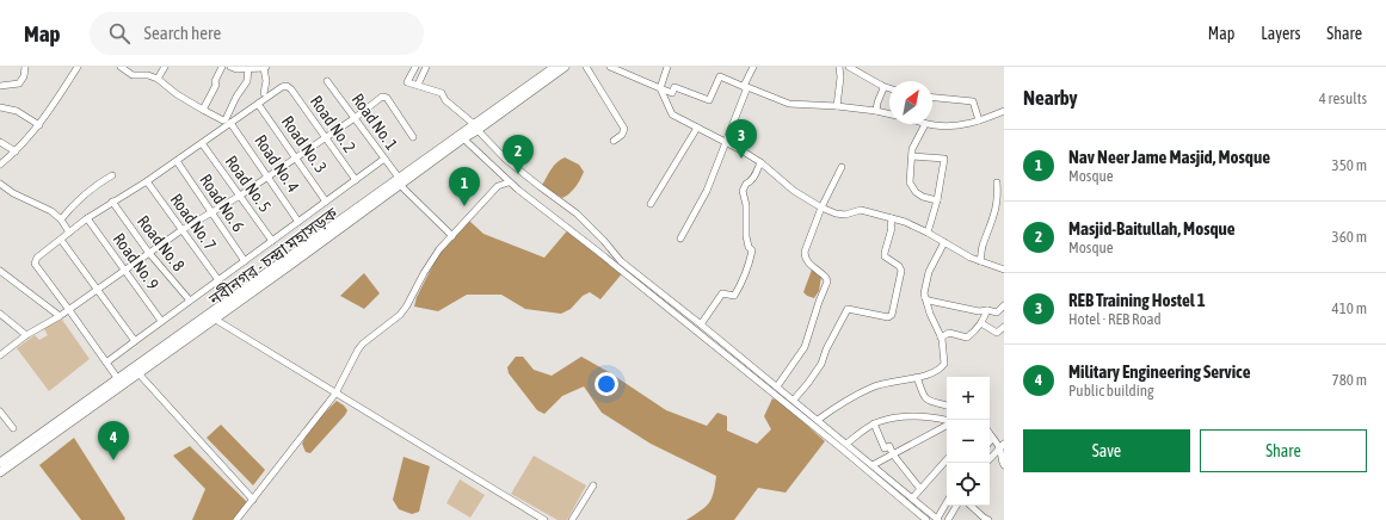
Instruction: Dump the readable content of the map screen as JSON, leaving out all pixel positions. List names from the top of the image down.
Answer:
{
  "streets": {
    "highway": ["নবীনগর - চন্দ্রা মহাসড়ক"],
    "street": [
      "Road No. 1",
      "Road No. 2",
      "Road No. 3",
      "Road No. 4",
      "Road No. 5",
      "Road No. 6",
      "Road No. 7",
      "Road No. 8",
      "Road No. 9"
    ]
  },
  "crossings": [
    ["Road No. 1", "নবীনগর - চন্দ্রা মহাসড়ক"],
    ["Road No. 2", "Road No. 3"]
  ],
  "north": "top right",
  "page": {
    "header": "Map",
    "search": "Search here",
    "nav": ["Map", "Layers", "Share"],
    "heading": ["Nearby", "4 results"],
    "pins": [
      "3",
      "2",
      "1",
      "4"
    ],
    "list": [
      {
        "mark": "1",
        "name": "Nav Neer Jame Masjid, Mosque",
        "note": "Mosque",
        "value": "350 m"
      },
      {
        "mark": "2",
        "name": "Masjid-Baitullah, Mosque",
        "note": "Mosque",
        "value": "360 m"
      },
      {
        "mark": "3",
        "name": "REB Training Hostel 1",
        "note": "Hotel · REB Road",
        "value": "410 m"
      },
      {
        "mark": "4",
        "name": "Military Engineering Service",
        "note": "Public building",
        "value": "780 m"
      }
    ],
    "map_buttons": ["+", "−"],
    "buttons": ["Save", "Share"]
  }
}
